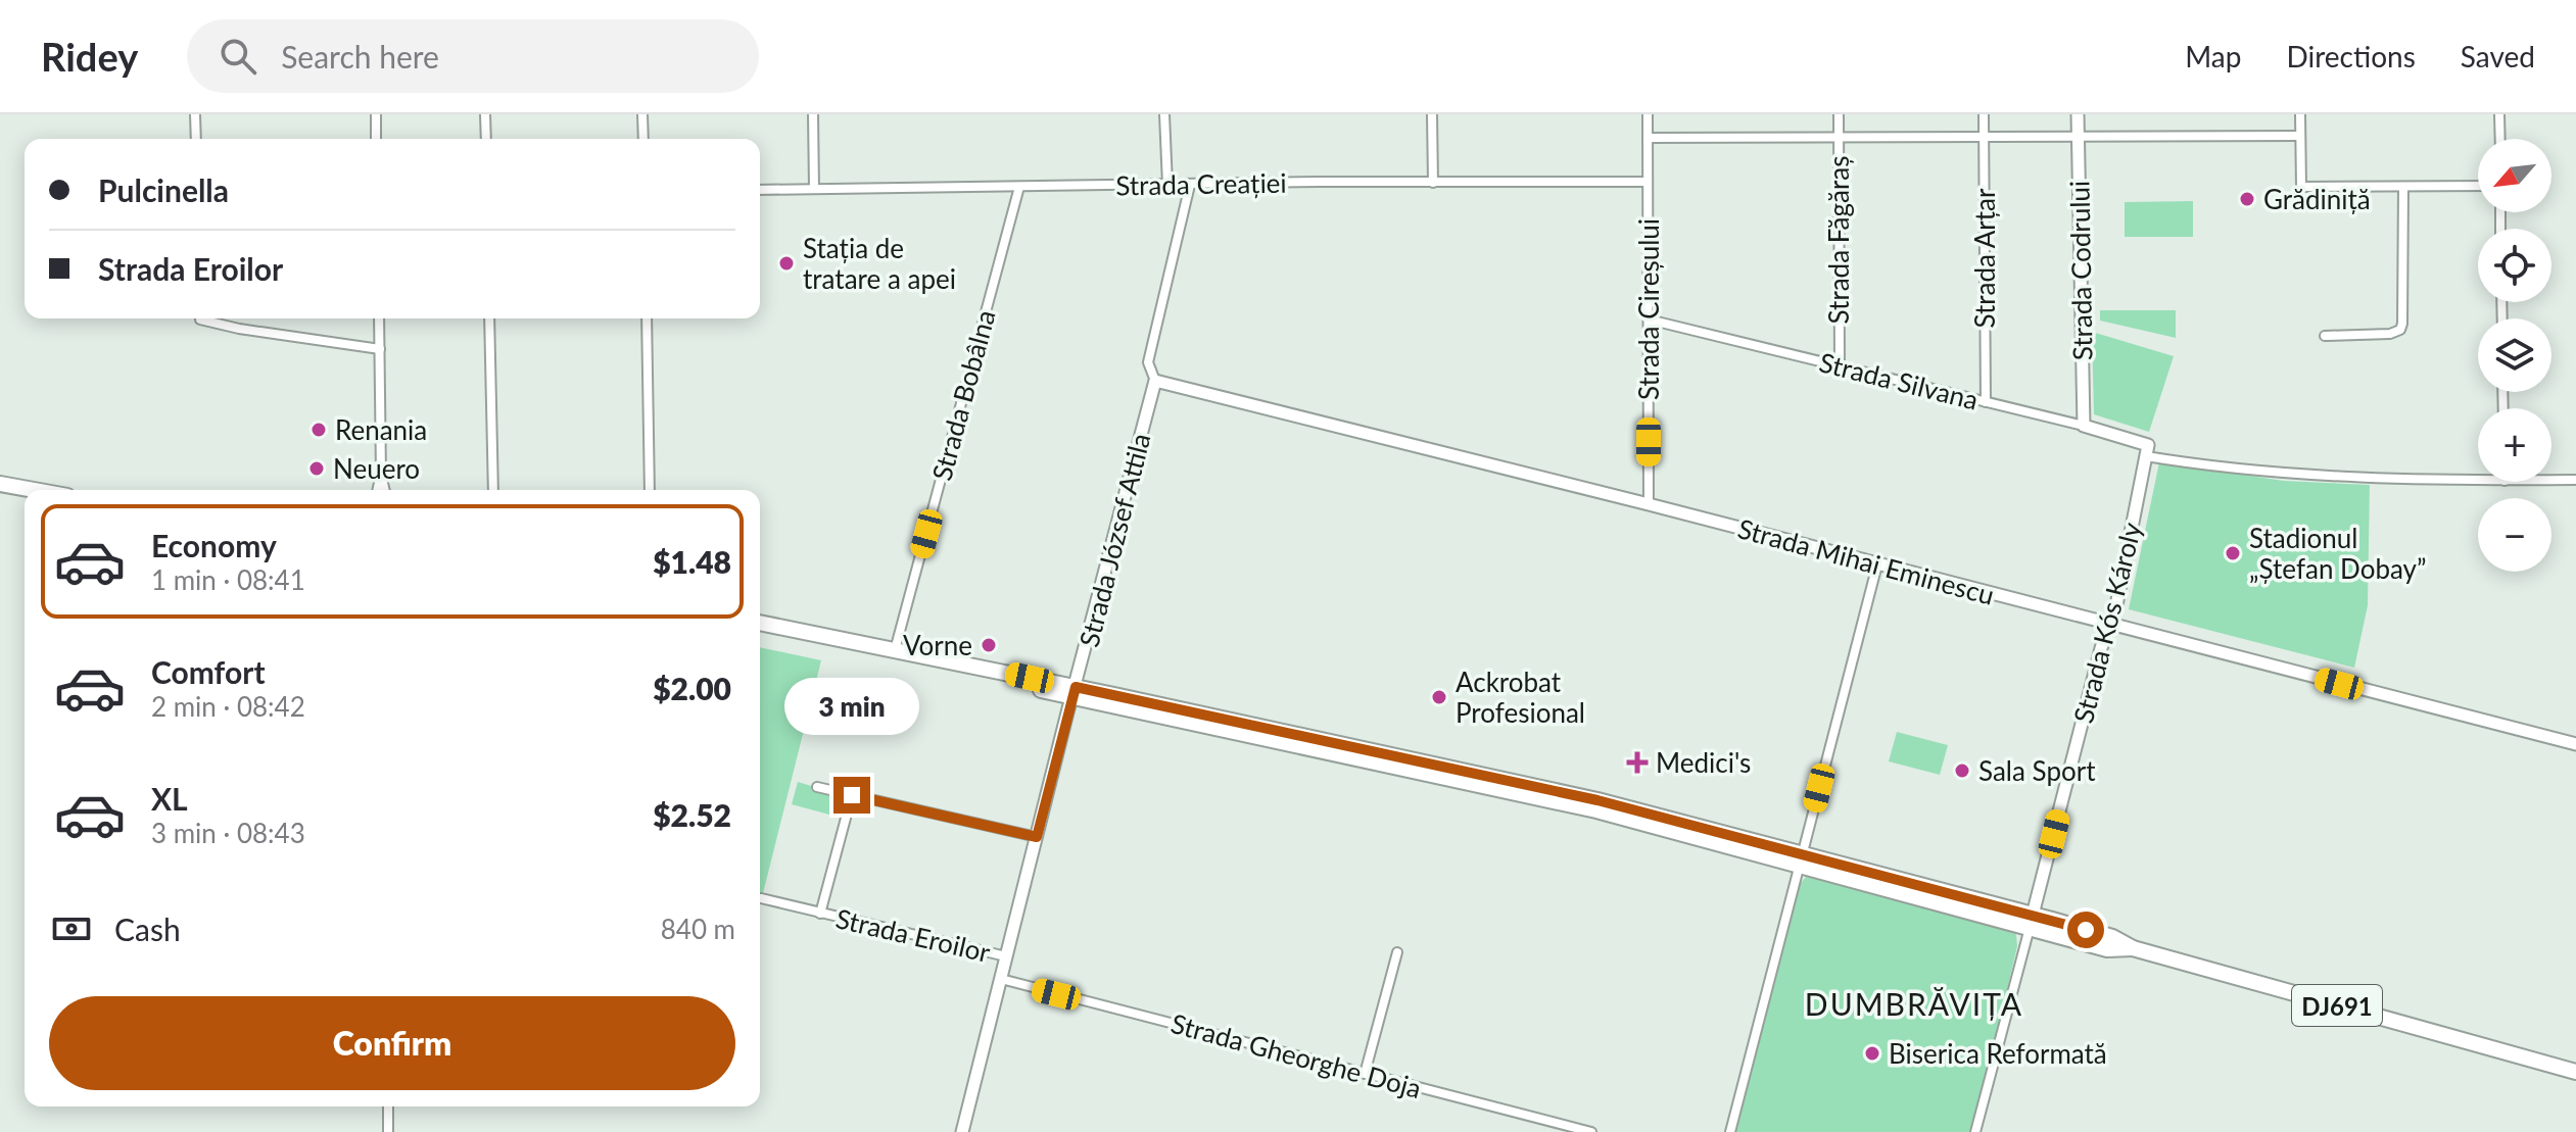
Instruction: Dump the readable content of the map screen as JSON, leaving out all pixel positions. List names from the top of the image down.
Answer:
{
  "streets": {
    "main road": ["DJ691"],
    "street": [
      "Strada Creației",
      "Strada Făgăraș",
      "Strada Arțar",
      "Strada Codrului",
      "Strada Cireșului",
      "Strada Silvana",
      "Strada Bobâlna",
      "Strada József Attila",
      "Strada Mihai Eminescu",
      "Strada Kós Károly",
      "Strada Eroilor",
      "Strada Gheorghe Doja"
    ]
  },
  "crossings": [
    ["Strada Creației", "Strada Cireșului"],
    ["Strada Creației", "Strada Bobâlna"],
    ["Strada Creației", "Strada József Attila"],
    ["Strada Făgăraș", "Strada Silvana"],
    ["Strada Arțar", "Strada Silvana"],
    ["Strada Codrului", "Strada Silvana"],
    ["Strada Cireșului", "Strada Silvana"],
    ["Strada Cireșului", "Strada Mihai Eminescu"],
    ["Strada Silvana", "Strada Kós Károly"],
    ["Strada Bobâlna", "DJ691"],
    ["Strada József Attila", "Strada Mihai Eminescu"],
    ["Strada József Attila", "Strada Eroilor"],
    ["Strada József Attila", "DJ691"],
    ["Strada József Attila", "Strada Gheorghe Doja"],
    ["Strada Mihai Eminescu", "Strada Kós Károly"],
    ["Strada Kós Károly", "DJ691"]
  ],
  "districts": ["DUMBRĂVIȚA"],
  "places": {
    "other": [
      "Grădiniță",
      "Stația de tratare a apei",
      "Renania",
      "Neuero",
      "Stadionul „Ștefan Dobay”",
      "Vorne",
      "Ackrobat Profesional",
      "Sala Sport",
      "Biserica Reformată"
    ],
    "health": ["Medici's"]
  },
  "north": "bottom left",
  "page": {
    "header": "Ridey",
    "search": "Search here",
    "nav": ["Map", "Directions", "Saved"],
    "map_buttons": ["+", "−"],
    "banner": ["Pulcinella", "Strada Eroilor"],
    "list": [
      {
        "name": "Economy",
        "note": "1 min · 08:41",
        "value": "$1.48"
      },
      {
        "name": "Comfort",
        "note": "2 min · 08:42",
        "value": "$2.00"
      },
      {
        "name": "XL",
        "note": "3 min · 08:43",
        "value": "$2.52"
      }
    ],
    "bubble": "3 min",
    "pay": ["Cash", "840 m"],
    "buttons": "Confirm"
  }
}
